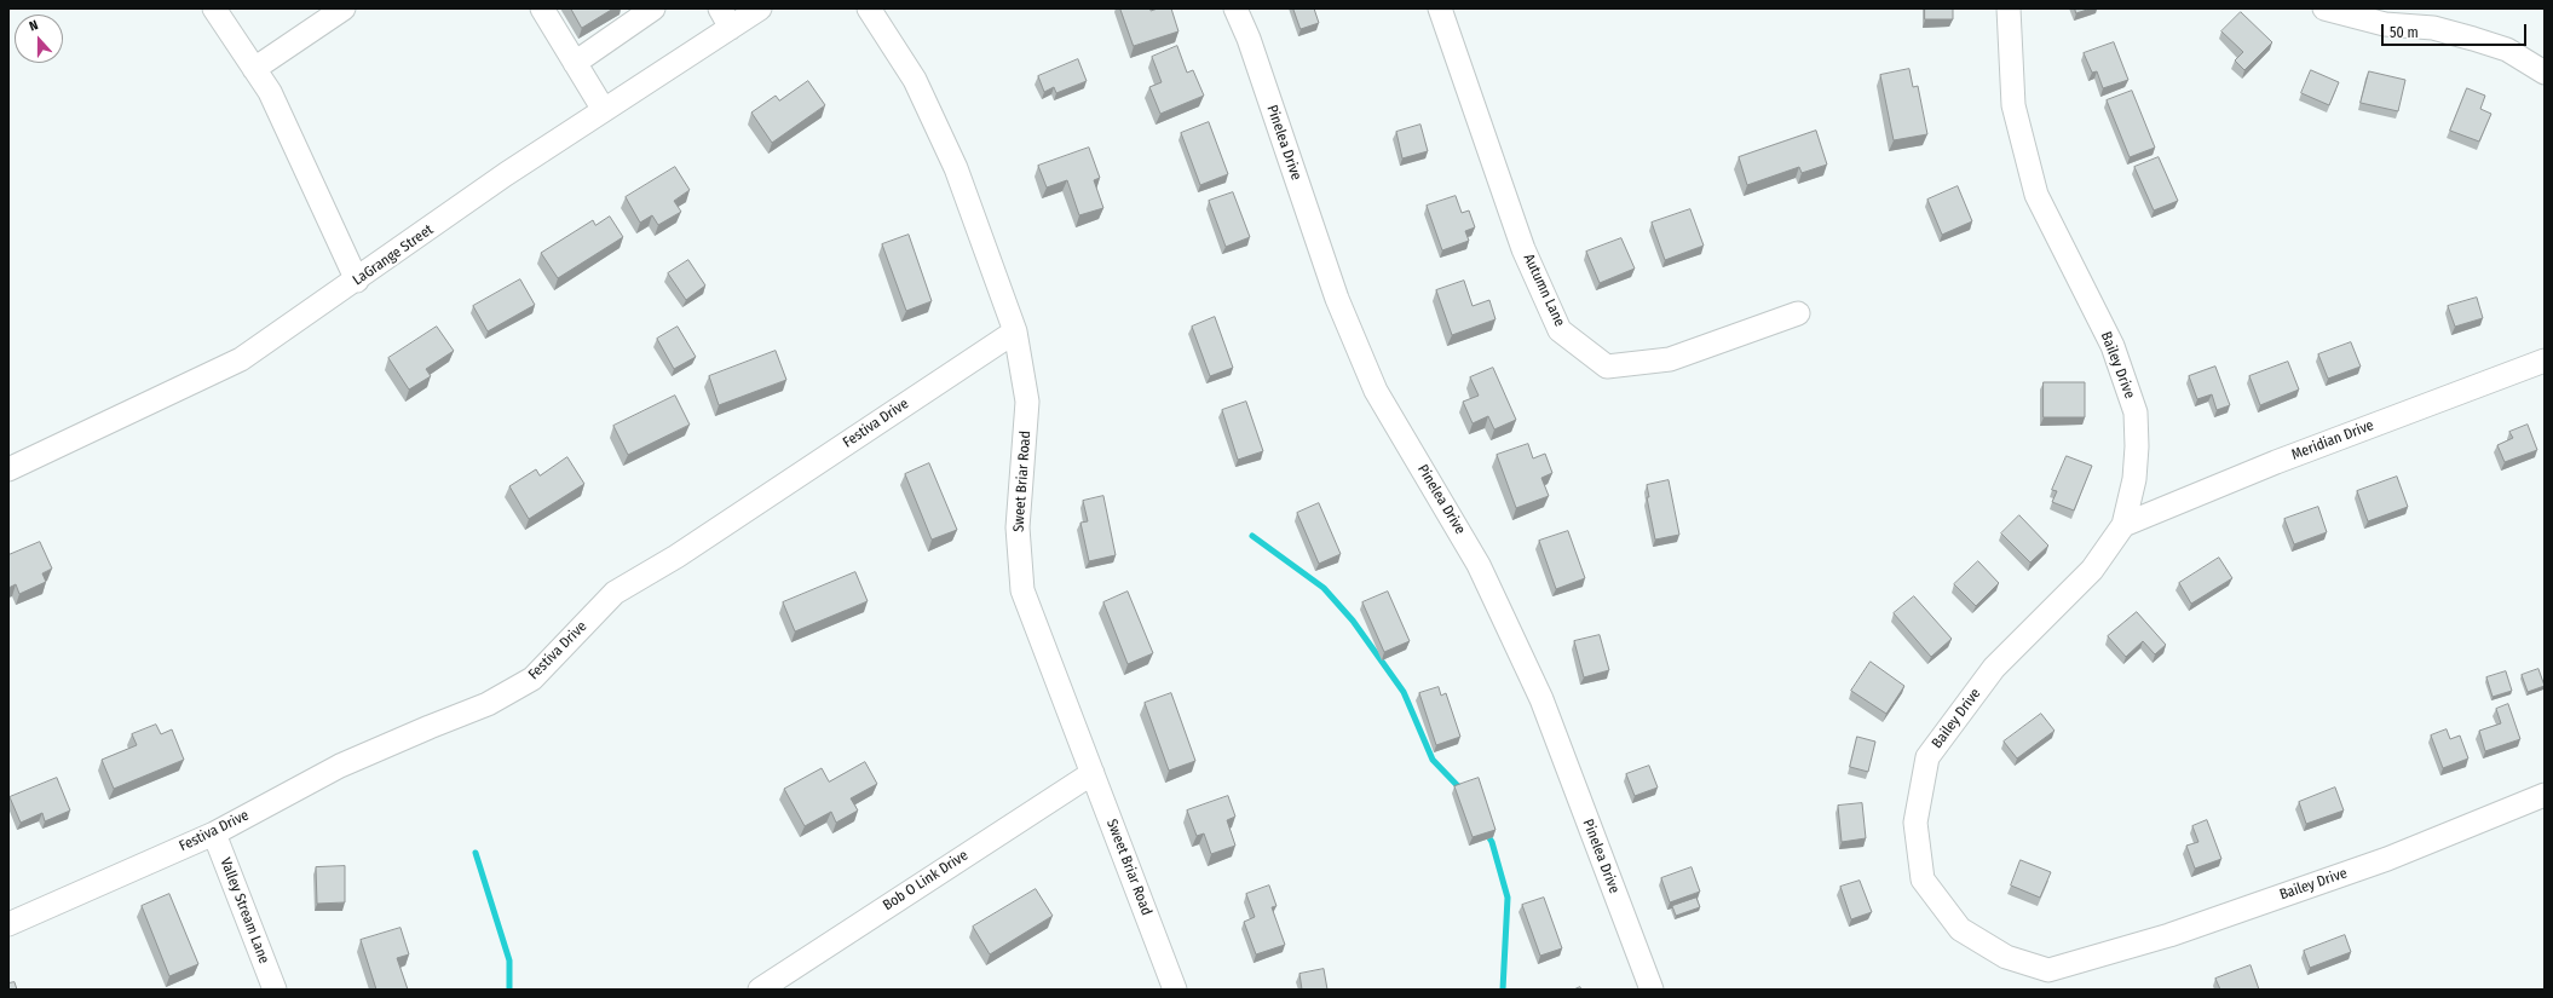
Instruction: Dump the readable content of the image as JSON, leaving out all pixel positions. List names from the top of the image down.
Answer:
{
  "streets": {
    "street": [
      "Pinelea Drive",
      "LaGrange Street",
      "Autumn Lane",
      "Bailey Drive",
      "Festiva Drive",
      "Meridian Drive",
      "Sweet Briar Road",
      "Bob O Link Drive",
      "Valley Stream Lane"
    ]
  },
  "crossings": [
    ["Bailey Drive", "Meridian Drive"],
    ["Festiva Drive", "Sweet Briar Road"],
    ["Festiva Drive", "Valley Stream Lane"],
    ["Sweet Briar Road", "Bob O Link Drive"]
  ],
  "scale_bar": "50 m",
  "north": "top"
}
